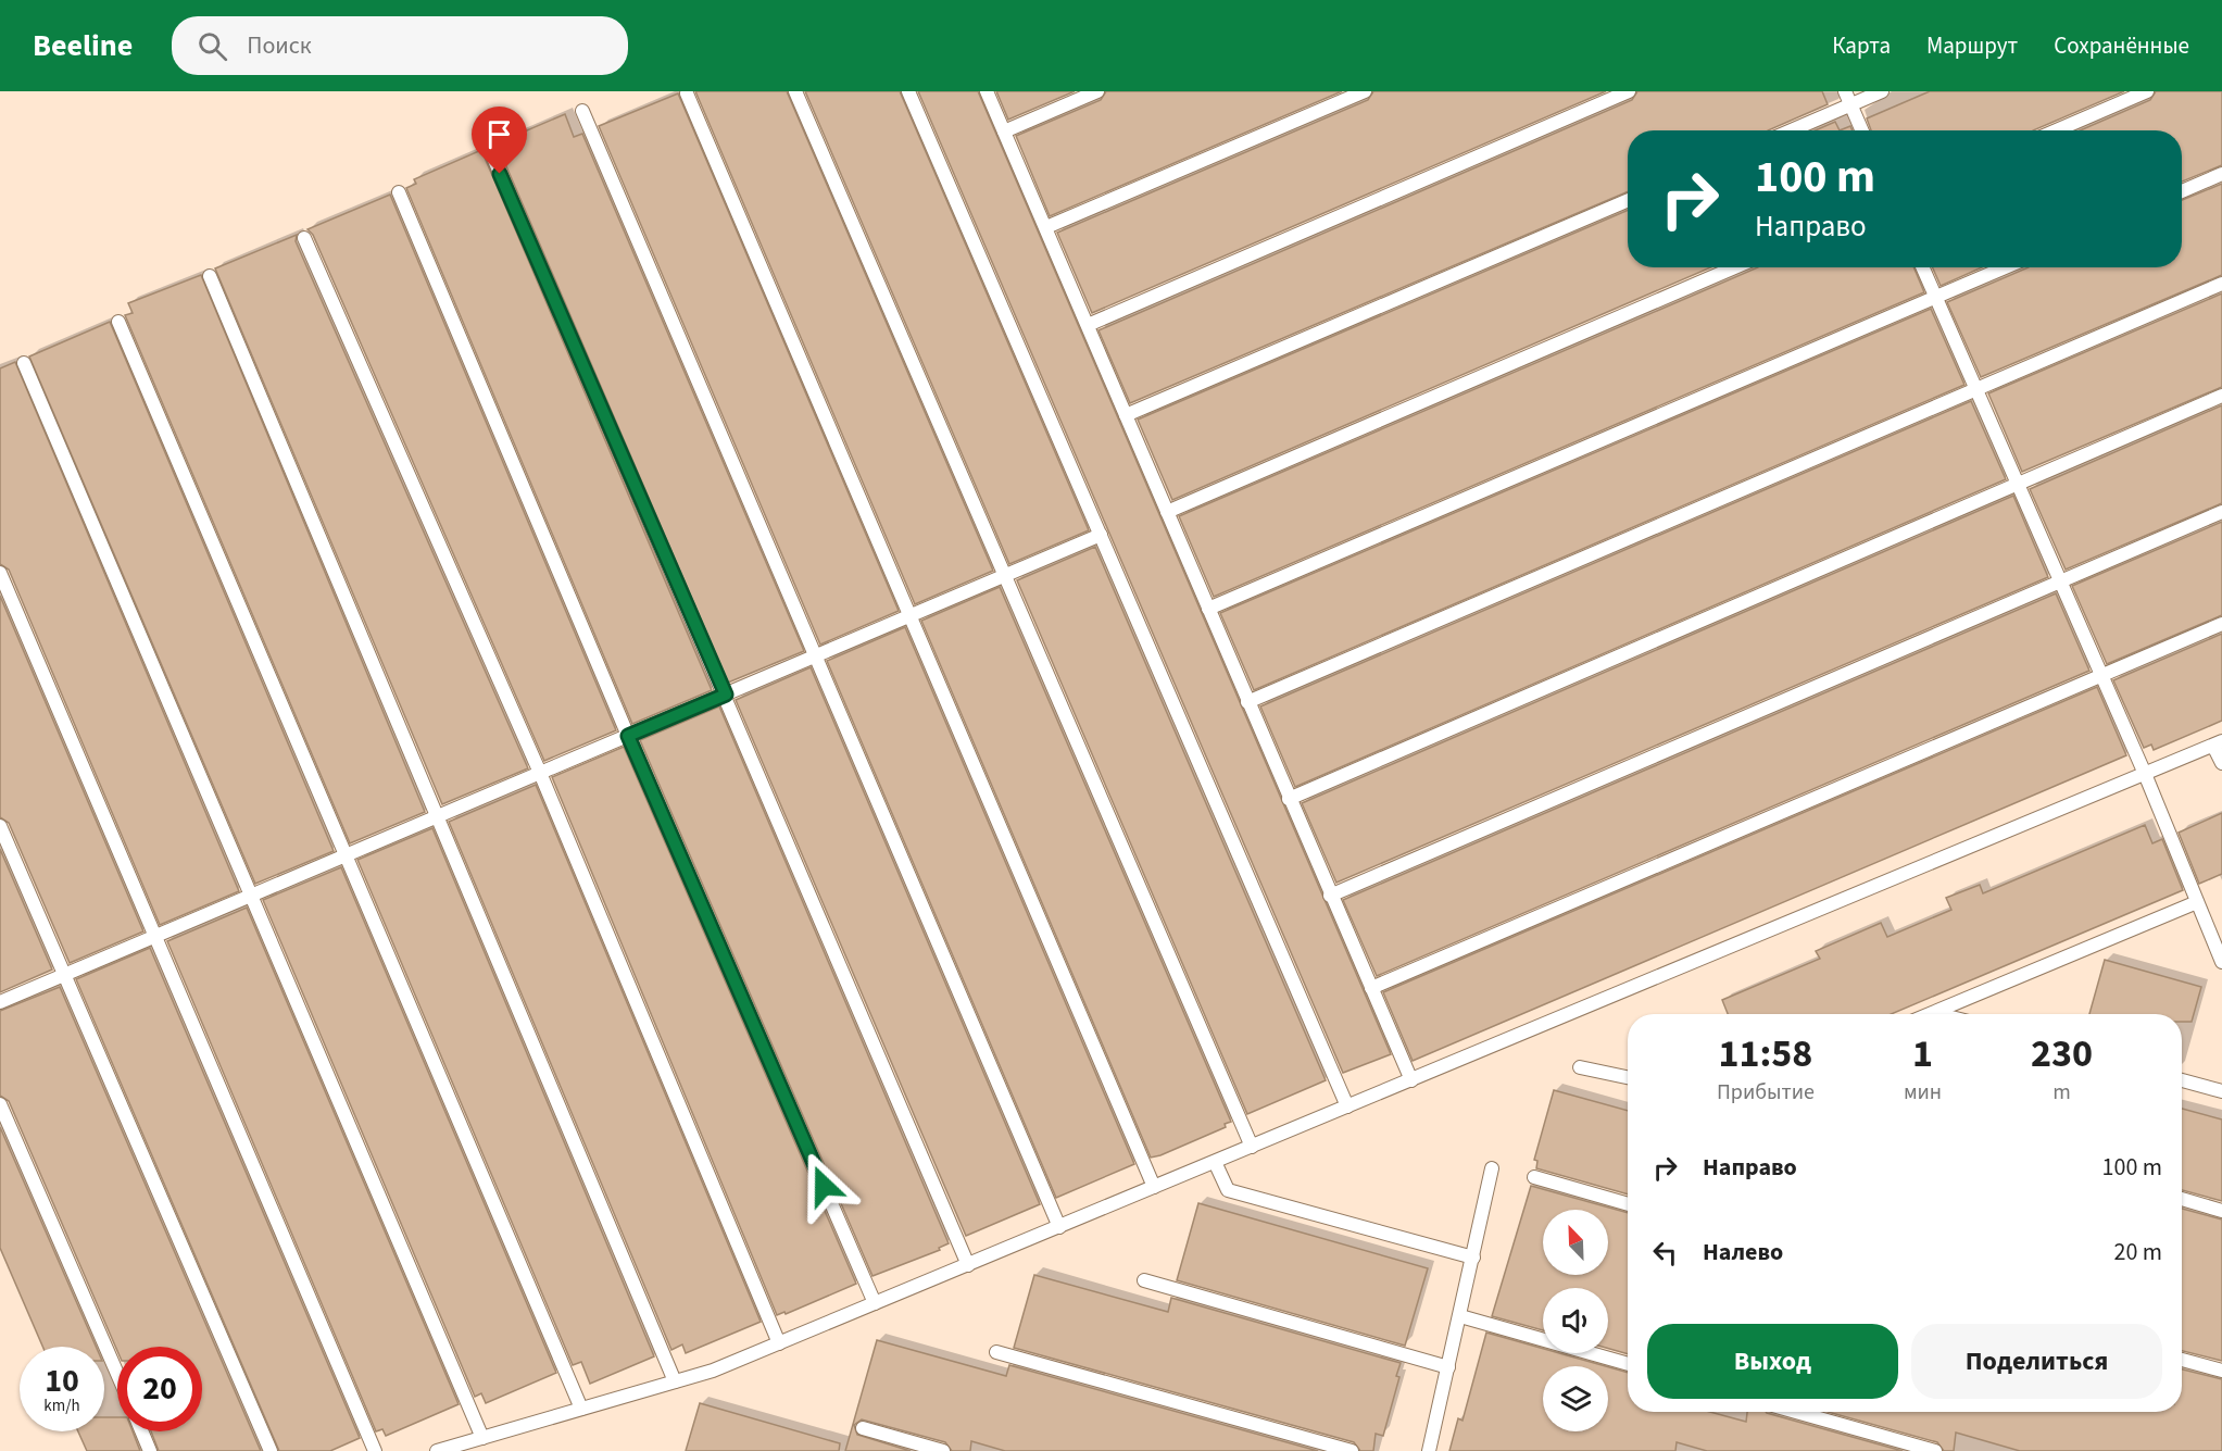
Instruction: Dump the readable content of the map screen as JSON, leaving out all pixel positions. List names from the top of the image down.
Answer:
{
  "north": "top left",
  "page": {
    "header": "Beeline",
    "search": "Поиск",
    "nav": ["Карта", "Маршрут", "Сохранённые"],
    "turn": ["100 m", "Направо"],
    "eta": [
      "11:58",
      "Прибытие",
      "1",
      "мин",
      "230",
      "m"
    ],
    "list": [
      {
        "name": "Направо",
        "value": "100 m"
      },
      {
        "name": "Налево",
        "value": "20 m"
      }
    ],
    "buttons": ["Выход", "Поделиться"],
    "speed": "10 km/h",
    "limit": "20"
  }
}
